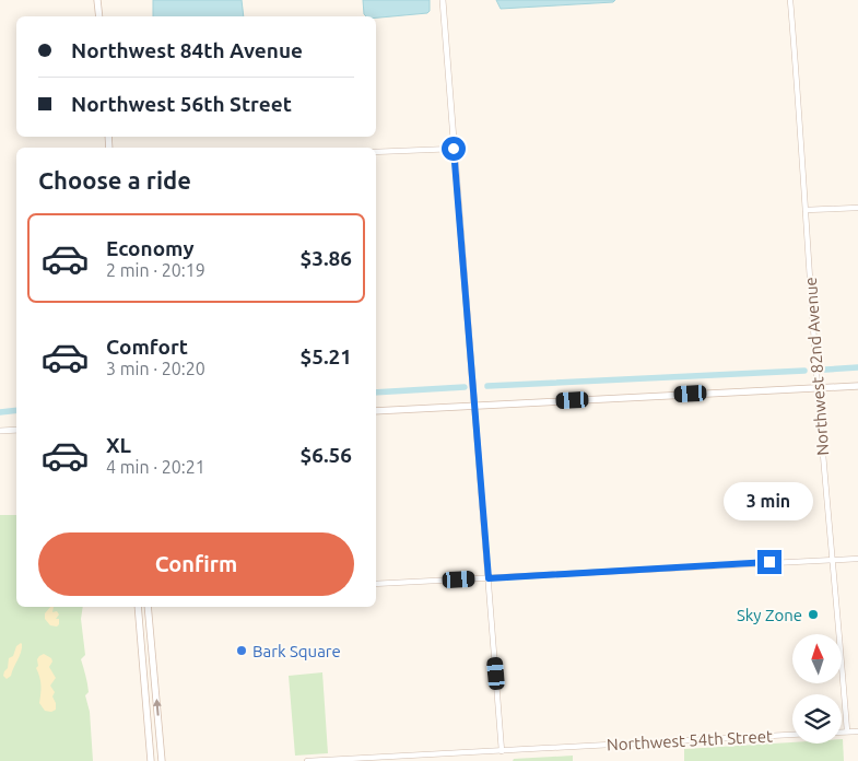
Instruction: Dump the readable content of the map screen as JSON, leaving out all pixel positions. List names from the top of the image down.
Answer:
{
  "streets": {
    "street": ["Northwest 82nd Avenue", "Northwest 54th Street"]
  },
  "places": ["Sky Zone", "Bark Square"],
  "north": "top",
  "page": {
    "banner": ["Northwest 84th Avenue", "Northwest 56th Street"],
    "heading": "Choose a ride",
    "list": [
      {
        "name": "Economy",
        "note": "2 min · 20:19",
        "value": "$3.86"
      },
      {
        "name": "Comfort",
        "note": "3 min · 20:20",
        "value": "$5.21"
      },
      {
        "name": "XL",
        "note": "4 min · 20:21",
        "value": "$6.56"
      }
    ],
    "bubble": "3 min",
    "buttons": "Confirm"
  }
}
